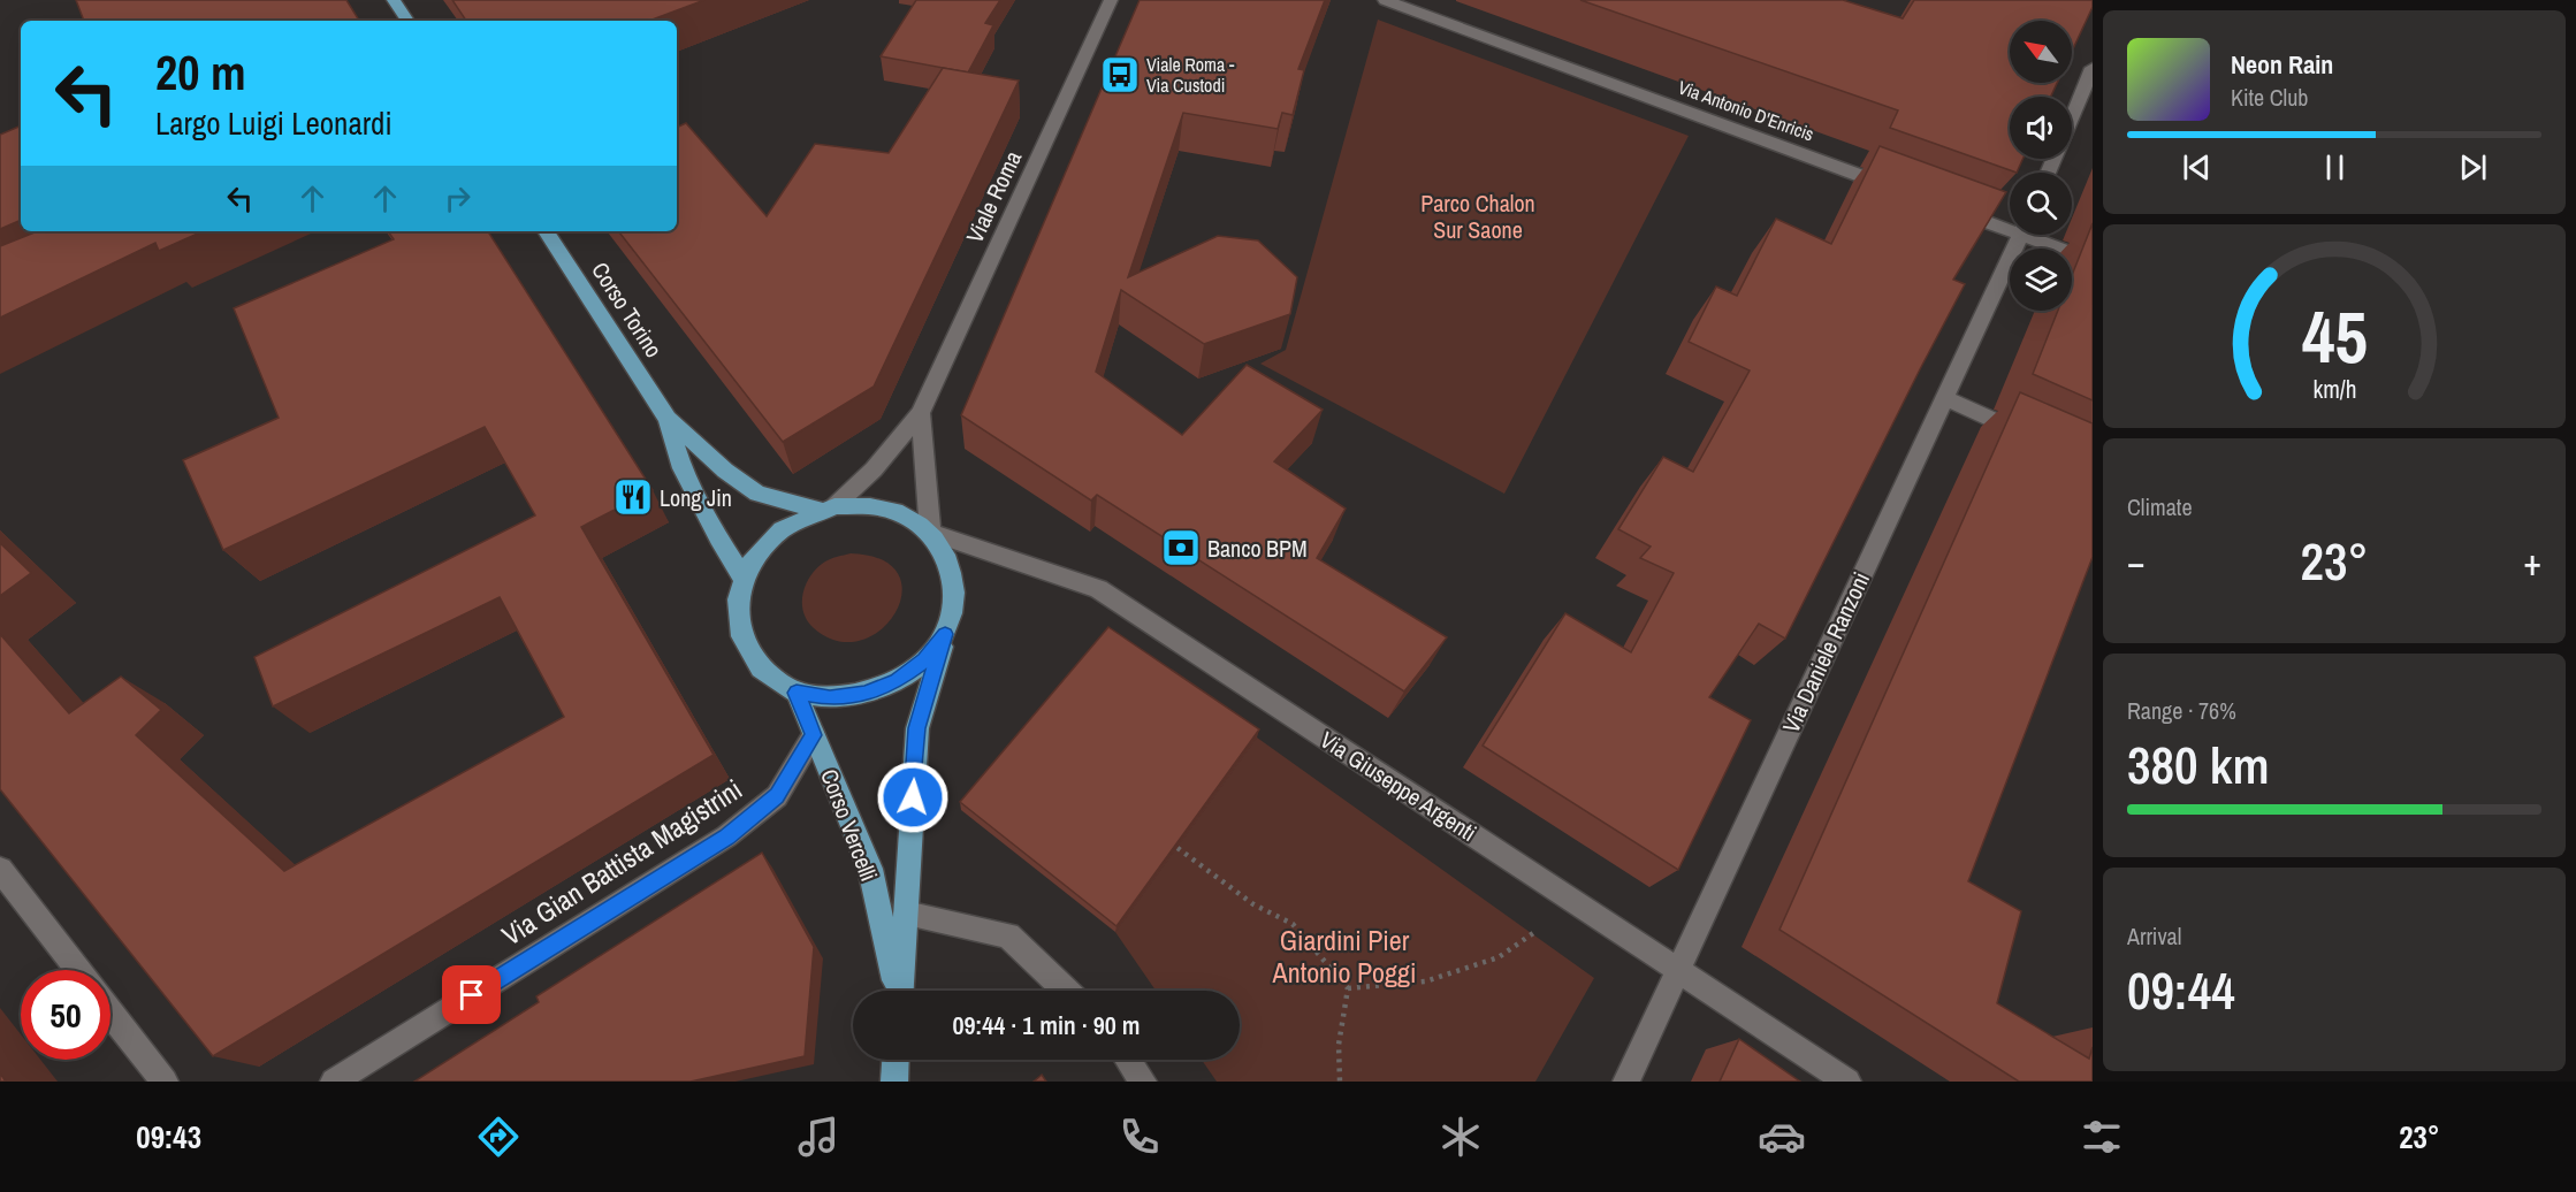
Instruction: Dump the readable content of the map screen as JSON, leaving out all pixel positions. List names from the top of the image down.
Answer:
{
  "streets": {
    "main road": ["Corso Torino", "Corso Vercelli"],
    "street": [
      "Via Antonio D'Enricis",
      "Viale Roma",
      "Via Daniele Ranzoni",
      "Via Giuseppe Argenti",
      "Via Gian Battista Magistrini"
    ]
  },
  "crossings": [
    ["Viale Roma", "Corso Torino"],
    ["Viale Roma", "Via Giuseppe Argenti"],
    ["Viale Roma", "Corso Vercelli"],
    ["Corso Torino", "Via Giuseppe Argenti"],
    ["Corso Torino", "Corso Vercelli"],
    ["Via Daniele Ranzoni", "Via Giuseppe Argenti"],
    ["Via Giuseppe Argenti", "Corso Vercelli"],
    ["Corso Vercelli", "Via Gian Battista Magistrini"]
  ],
  "parks": ["Parco Chalon Sur Saone", "Giardini Pier Antonio Poggi"],
  "places": {
    "bus stop": ["Viale Roma - Via Custodi"],
    "restaurant": ["Long Jin"],
    "bank": ["Banco BPM"]
  },
  "north": "top left",
  "page": {
    "turn": ["20 m", "Largo Luigi Leonardi"],
    "song": ["Neon Rain", "Kite Club"],
    "tile": [
      "Climate",
      ["Range · 76%", "380 km"],
      ["Arrival", "09:44"]
    ],
    "heat": ["−", "23°", "+"],
    "limit": "50",
    "trip": "09:44 · 1 min · 90 m",
    "tabs": ["09:43", "23°"],
    "gauge": ["45", "km/h"]
  }
}
